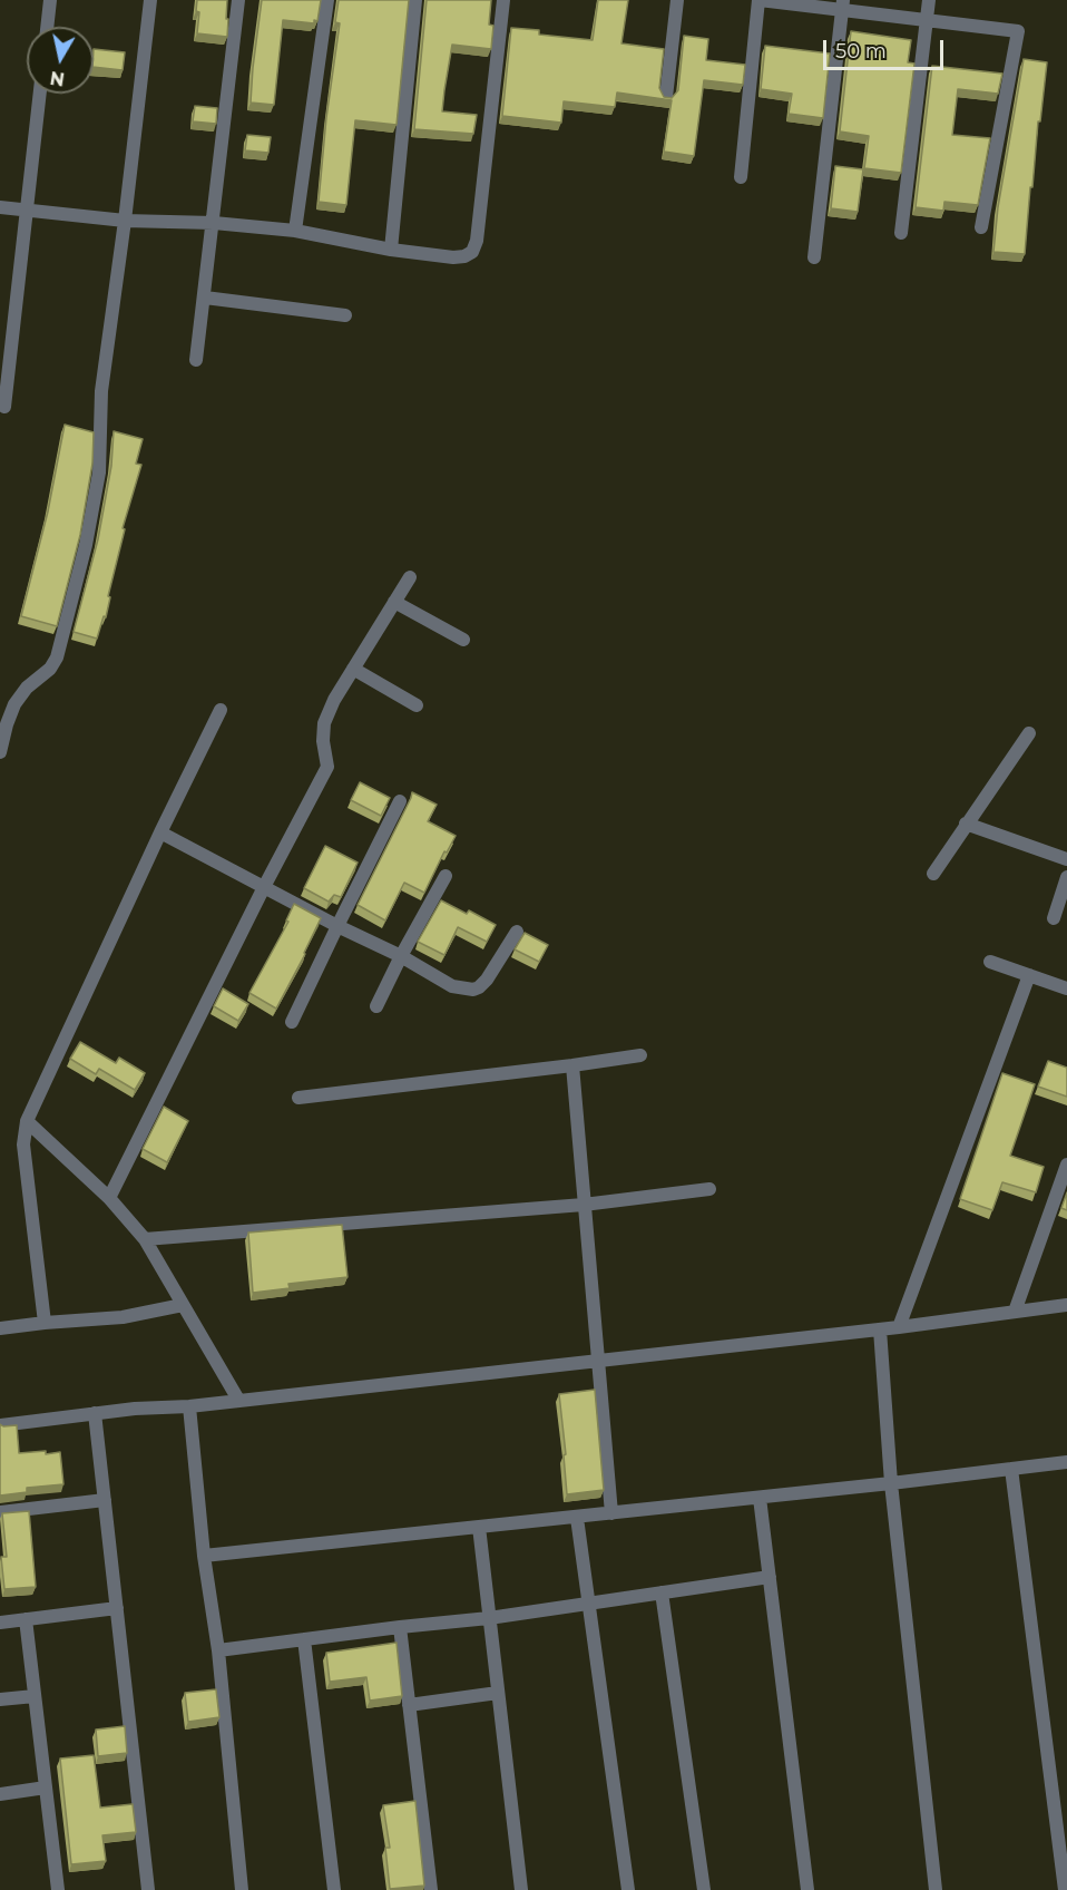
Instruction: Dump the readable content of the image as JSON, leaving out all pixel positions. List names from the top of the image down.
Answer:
{
  "scale_bar": "50 m",
  "north": "bottom"
}
